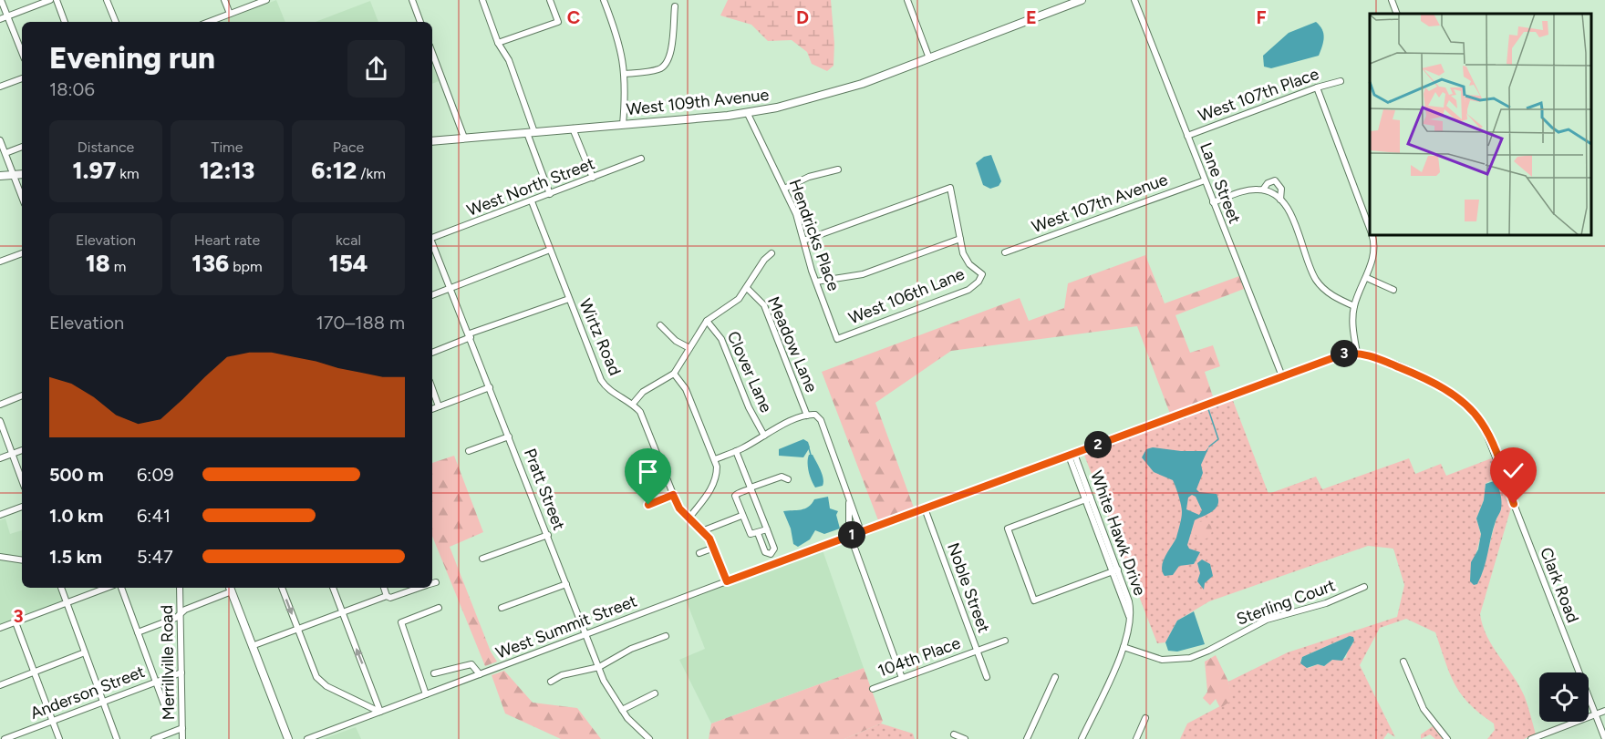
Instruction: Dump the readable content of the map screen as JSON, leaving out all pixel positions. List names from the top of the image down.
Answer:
{
  "streets": {
    "main road": ["West 109th Avenue"],
    "street": [
      "West 107th Place",
      "Lane Street",
      "West North Street",
      "West 107th Avenue",
      "Hendricks Place",
      "West 106th Lane",
      "Wirtz Road",
      "Meadow Lane",
      "Clover Lane",
      "Pratt Street",
      "White Hawk Drive",
      "Clark Road",
      "Noble Street",
      "Sterling Court",
      "West Summit Street",
      "104th Place",
      "Merrillville Road",
      "Anderson Street"
    ]
  },
  "crossings": [
    ["West 107th Place", "Lane Street"],
    ["West 109th Avenue", "Hendricks Place"],
    ["Lane Street", "West 107th Avenue"],
    ["Lane Street", "West Summit Street"],
    ["West North Street", "Wirtz Road"],
    ["Hendricks Place", "West 106th Lane"],
    ["Wirtz Road", "West Summit Street"],
    ["Pratt Street", "West Summit Street"],
    ["White Hawk Drive", "Sterling Court"],
    ["White Hawk Drive", "West Summit Street"],
    ["Clark Road", "West Summit Street"],
    ["Noble Street", "West Summit Street"],
    ["Noble Street", "104th Place"],
    ["Merrillville Road", "Anderson Street"]
  ],
  "page": {
    "heading": ["Evening run", "18:06"],
    "stats": [
      ["Distance", "1.97 km"],
      ["Time", "12:13"],
      ["Pace", "6:12 /km"],
      ["Elevation", "18 m"],
      ["Heart rate", "136 bpm"],
      ["kcal", "154"]
    ],
    "chart": ["Elevation", "170–188 m"],
    "pins": ["3", "2", "1"],
    "list": [
      {
        "name": "500 m",
        "note": "6:09"
      },
      {
        "name": "1.0 km",
        "note": "6:41"
      },
      {
        "name": "1.5 km",
        "note": "5:47"
      }
    ]
  },
  "grid": {
    "columns": [
      "C",
      "D",
      "E",
      "F"
    ],
    "rows": ["3"]
  }
}
